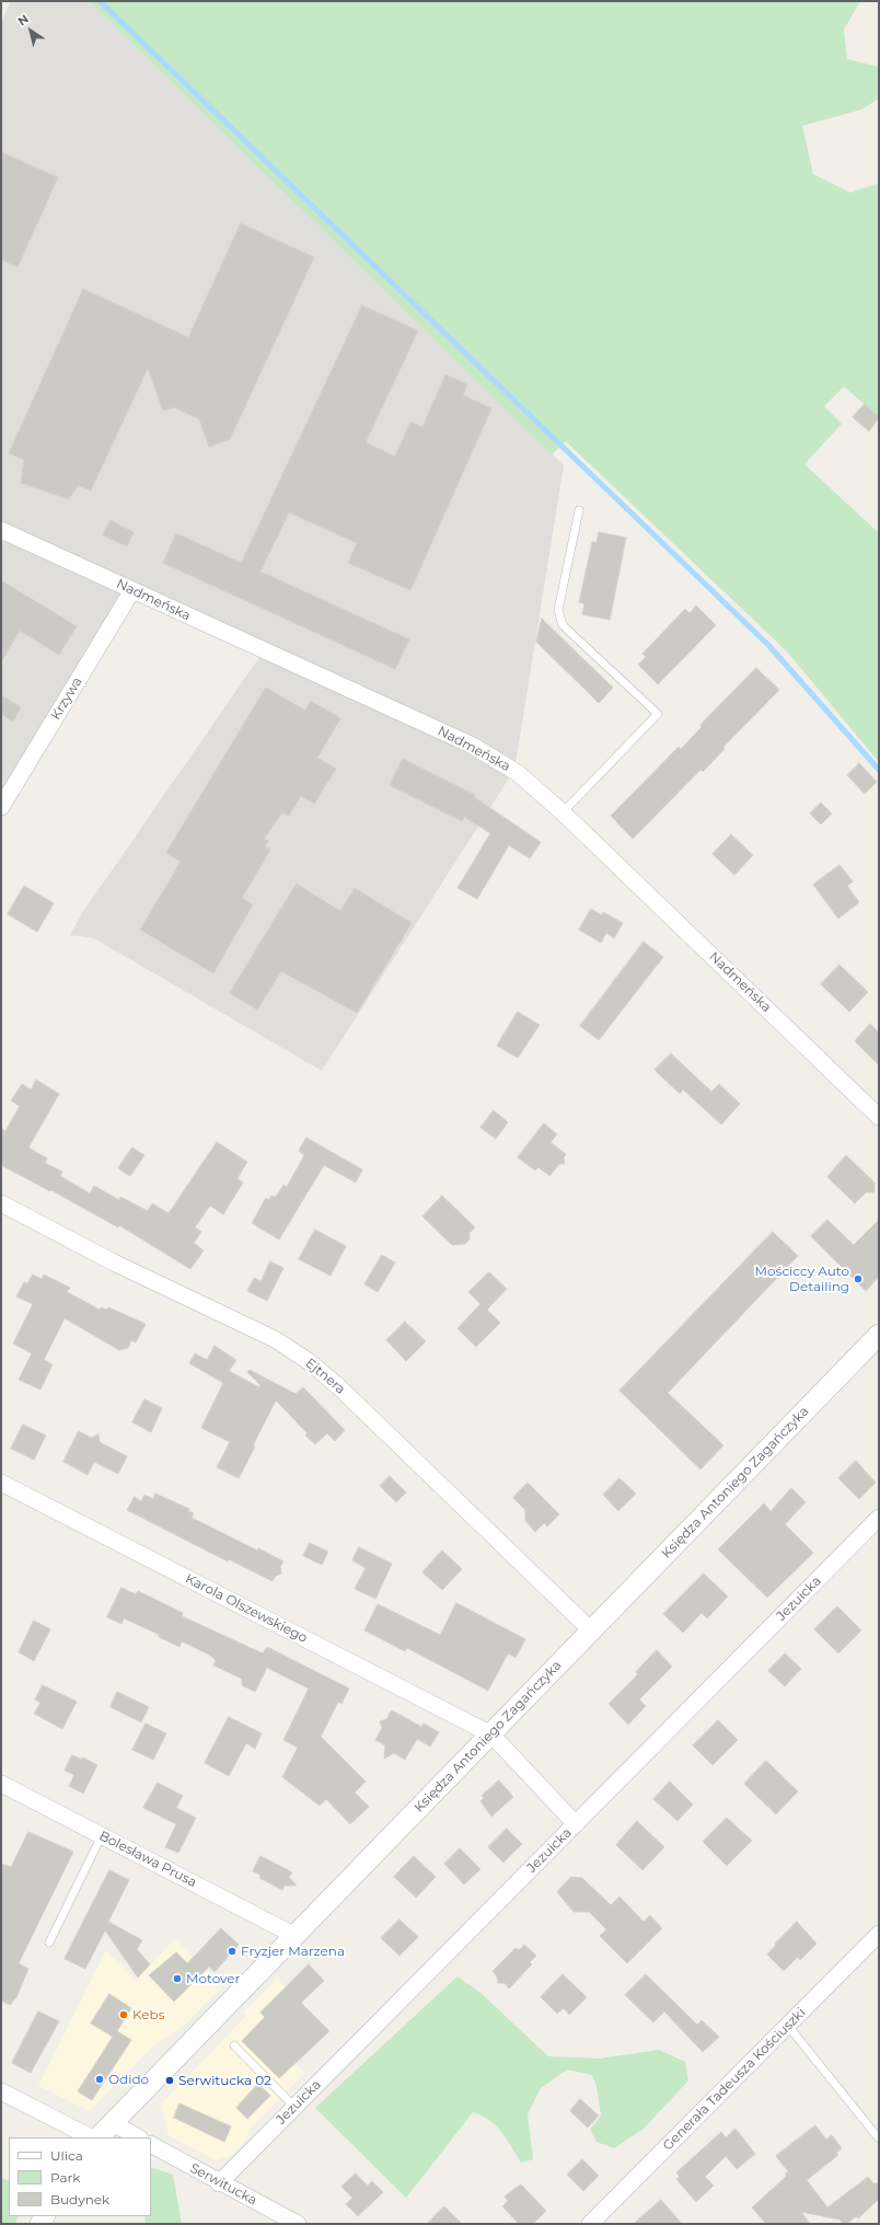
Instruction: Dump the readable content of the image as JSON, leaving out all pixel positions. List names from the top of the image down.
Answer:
{
  "streets": {
    "street": [
      "Nadmeńska",
      "Krzywa",
      "Ejtnera",
      "Księdza Antoniego Zagańczyka",
      "Jezuicka",
      "Karola Olszewskiego",
      "Bolesława Prusa",
      "Generała Tadeusza Kościuszki",
      "Serwitucka"
    ]
  },
  "crossings": [
    ["Nadmeńska", "Krzywa"],
    ["Ejtnera", "Księdza Antoniego Zagańczyka"],
    ["Księdza Antoniego Zagańczyka", "Karola Olszewskiego"],
    ["Księdza Antoniego Zagańczyka", "Bolesława Prusa"],
    ["Jezuicka", "Karola Olszewskiego"],
    ["Jezuicka", "Serwitucka"]
  ],
  "places": [
    "Mościccy Auto Detailing",
    "Fryzjer Marzena",
    "Motover",
    "Kebs",
    "Odido",
    "Serwitucka 02"
  ],
  "legend": ["Ulica", "Park", "Budynek"],
  "north": "top left"
}
